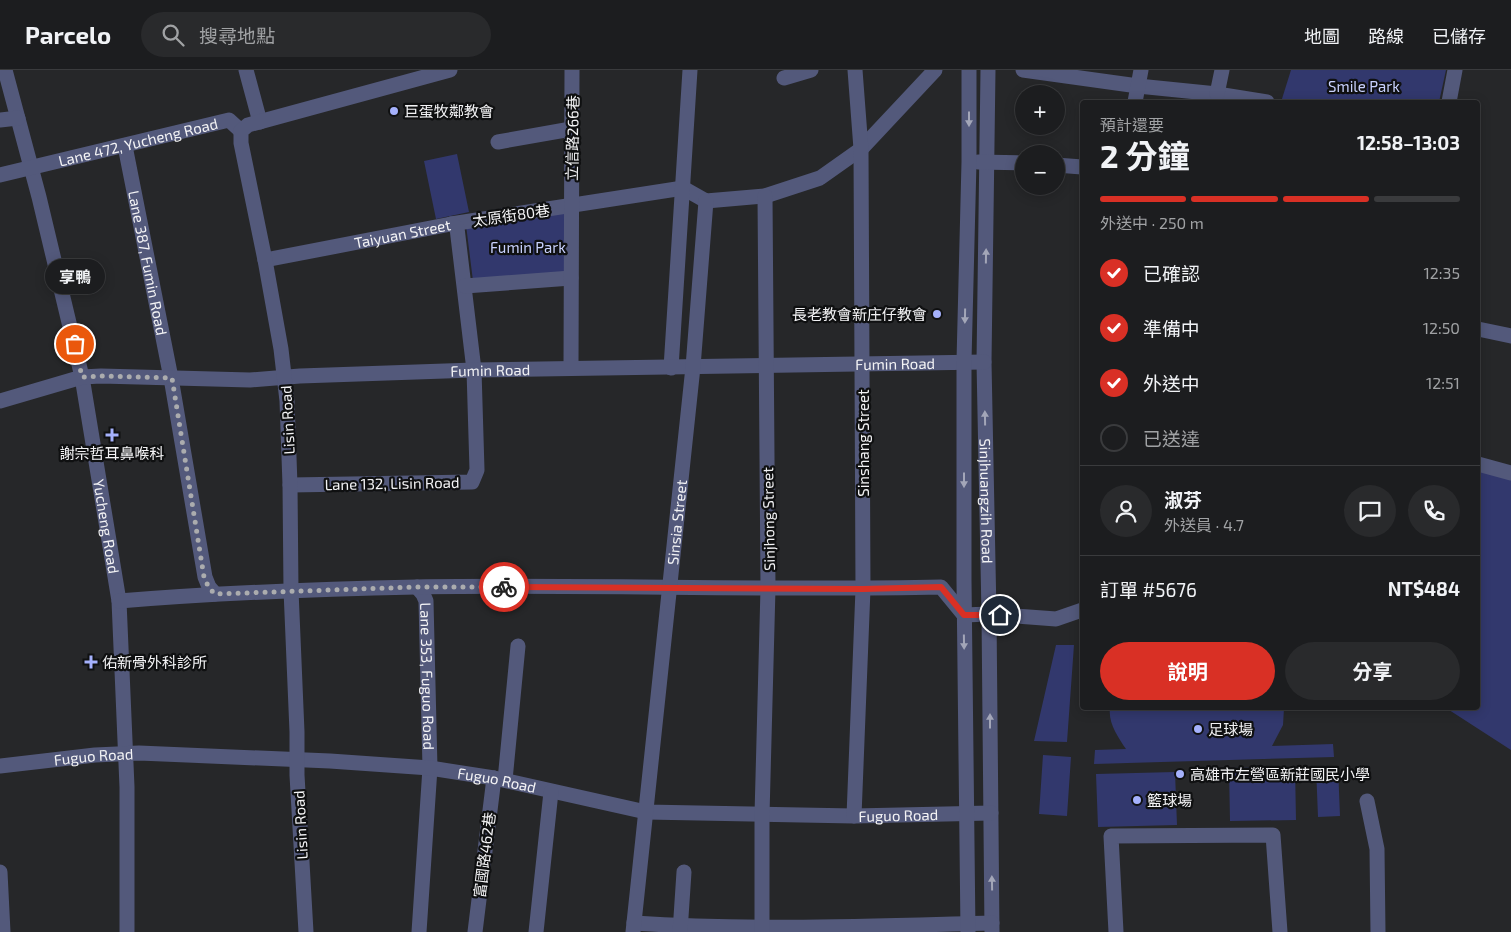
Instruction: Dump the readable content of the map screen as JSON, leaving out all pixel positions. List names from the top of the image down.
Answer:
{
  "streets": {
    "street": [
      "立信路266巷",
      "Lane 472, Yucheng Road",
      "太原街80巷",
      "Taiyuan Street",
      "Lane 387, Fumin Road",
      "Fumin Road",
      "Lisin Road",
      "Sinshang Street",
      "Lane 132, Lisin Road",
      "Sinjhuangzih Road",
      "Sinjhong Street",
      "Sinsia Street",
      "Yucheng Road",
      "Lane 353, Fuguo Road",
      "Fuguo Road",
      "富國路462巷"
    ]
  },
  "crossings": [
    ["立信路266巷", "太原街80巷"],
    ["立信路266巷", "Fumin Road"],
    ["Lane 472, Yucheng Road", "Lane 387, Fumin Road"],
    ["Lane 472, Yucheng Road", "Lisin Road"],
    ["Lane 472, Yucheng Road", "Yucheng Road"],
    ["太原街80巷", "Taiyuan Street"],
    ["Taiyuan Street", "Fumin Road"],
    ["Taiyuan Street", "Lisin Road"],
    ["Taiyuan Street", "Lane 132, Lisin Road"],
    ["Lane 387, Fumin Road", "Fumin Road"],
    ["Fumin Road", "Lisin Road"],
    ["Fumin Road", "Sinshang Street"],
    ["Fumin Road", "Lane 132, Lisin Road"],
    ["Fumin Road", "Sinjhuangzih Road"],
    ["Fumin Road", "Sinjhong Street"],
    ["Fumin Road", "Sinsia Street"],
    ["Fumin Road", "Yucheng Road"],
    ["Lisin Road", "Lane 132, Lisin Road"],
    ["Lisin Road", "Fuguo Road"],
    ["Sinshang Street", "Fuguo Road"],
    ["Sinjhuangzih Road", "Fuguo Road"],
    ["Sinjhong Street", "Fuguo Road"],
    ["Sinsia Street", "Fuguo Road"],
    ["Yucheng Road", "Fuguo Road"],
    ["Lane 353, Fuguo Road", "Fuguo Road"],
    ["Fuguo Road", "富國路462巷"]
  ],
  "parks": ["Smile Park", "Fumin Park"],
  "places": {
    "other": [
      "巨蛋牧鄰教會",
      "長老教會新庄仔教會",
      "享鴨",
      "足球場",
      "高雄市左營區新莊國民小學",
      "籃球場"
    ],
    "health": ["謝宗哲耳鼻喉科", "佑新骨外科診所"]
  },
  "page": {
    "header": "Parcelo",
    "search": "搜尋地點",
    "nav": ["地圖", "路線", "已儲存"],
    "map_buttons": ["+", "−"],
    "heading": ["2 分鐘", "預計還要", "12:58–13:03"],
    "panel": [
      "淑芬",
      "外送員 · 4.7",
      "訂單 #5676",
      "NT$484"
    ],
    "bar": "外送中 · 250 m",
    "list": [
      ["已確認", "12:35"],
      ["準備中", "12:50"],
      ["外送中", "12:51"],
      "已送達"
    ],
    "bubble": "享鴨",
    "buttons": ["說明", "分享"]
  }
}
